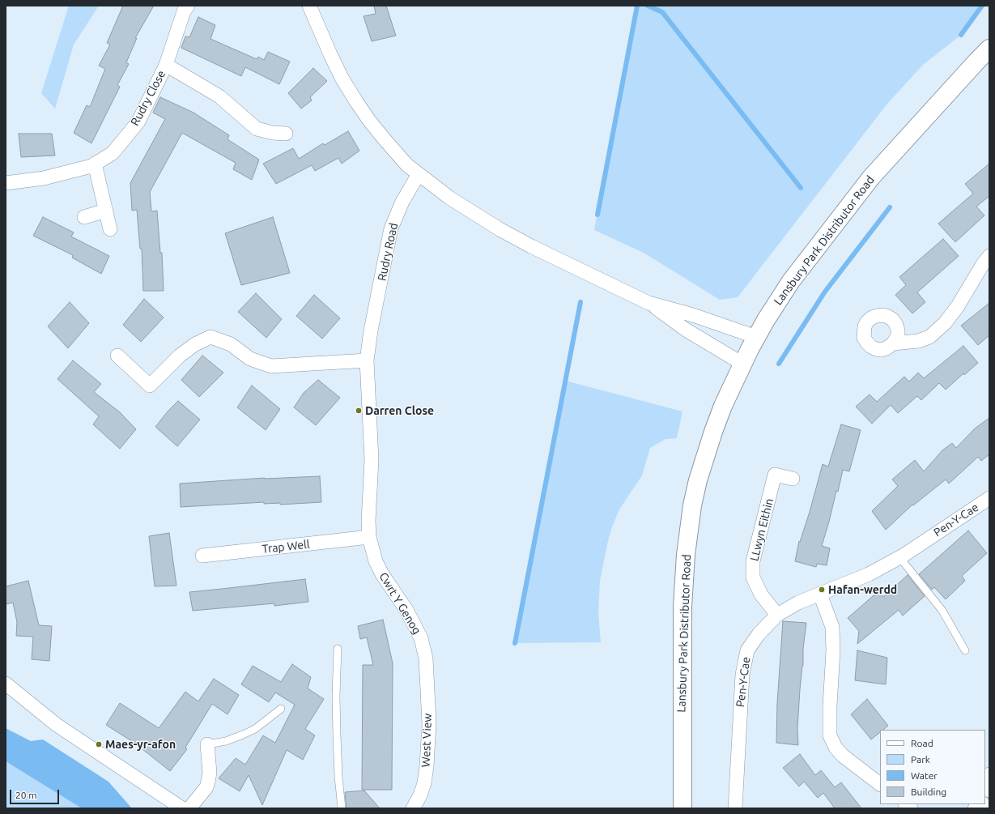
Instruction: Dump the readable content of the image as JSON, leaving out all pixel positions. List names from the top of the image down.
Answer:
{
  "streets": {
    "street": [
      "Rudry Close",
      "Lansbury Park Distributor Road",
      "Rudry Road",
      "Pen-Y-Cae",
      "LLwyn Eithin",
      "Trap Well",
      "Cwrt Y Genog",
      "West View"
    ]
  },
  "crossings": [
    ["Rudry Road", "Trap Well"],
    ["Rudry Road", "Cwrt Y Genog"],
    ["Pen-Y-Cae", "LLwyn Eithin"],
    ["Trap Well", "Cwrt Y Genog"],
    ["Cwrt Y Genog", "West View"]
  ],
  "places": ["Darren Close", "Hafan-werdd", "Maes-yr-afon"],
  "legend": [
    "Road",
    "Park",
    "Water",
    "Building"
  ],
  "scale_bar": "20 m"
}
